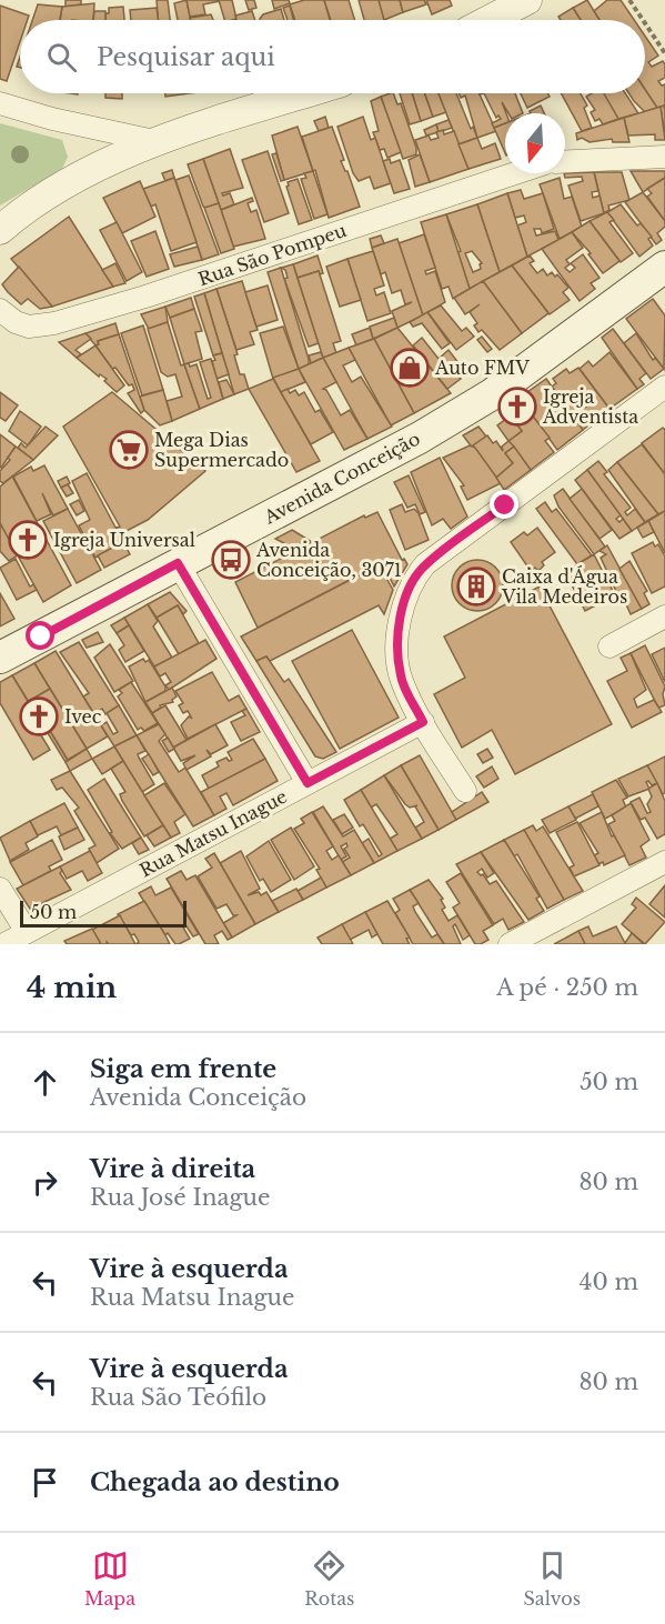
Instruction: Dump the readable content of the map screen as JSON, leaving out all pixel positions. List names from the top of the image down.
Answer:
{
  "streets": {
    "main road": ["Avenida Conceição"],
    "street": ["Rua São Pompeu", "Rua Matsu Inague"]
  },
  "places": {
    "shop": ["Auto FMV"],
    "church": ["Igreja Adventista", "Igreja Universal", "Ivec"],
    "supermarket": ["Mega Dias Supermercado"],
    "bus stop": ["Avenida Conceição, 3071"],
    "building": ["Caixa d'Água Vila Medeiros"]
  },
  "scale_bar": "50 m",
  "north": "bottom",
  "page": {
    "search": "Pesquisar aqui",
    "scale": "50 m",
    "heading": ["4 min", "A pé · 250 m"],
    "list": [
      ["Siga em frente", "Avenida Conceição", "50 m"],
      ["Vire à direita", "Rua José Inague", "80 m"],
      ["Vire à esquerda", "Rua Matsu Inague", "40 m"],
      ["Vire à esquerda", "Rua São Teófilo", "80 m"],
      "Chegada ao destino"
    ],
    "nav": ["Mapa", "Rotas", "Salvos"]
  }
}
